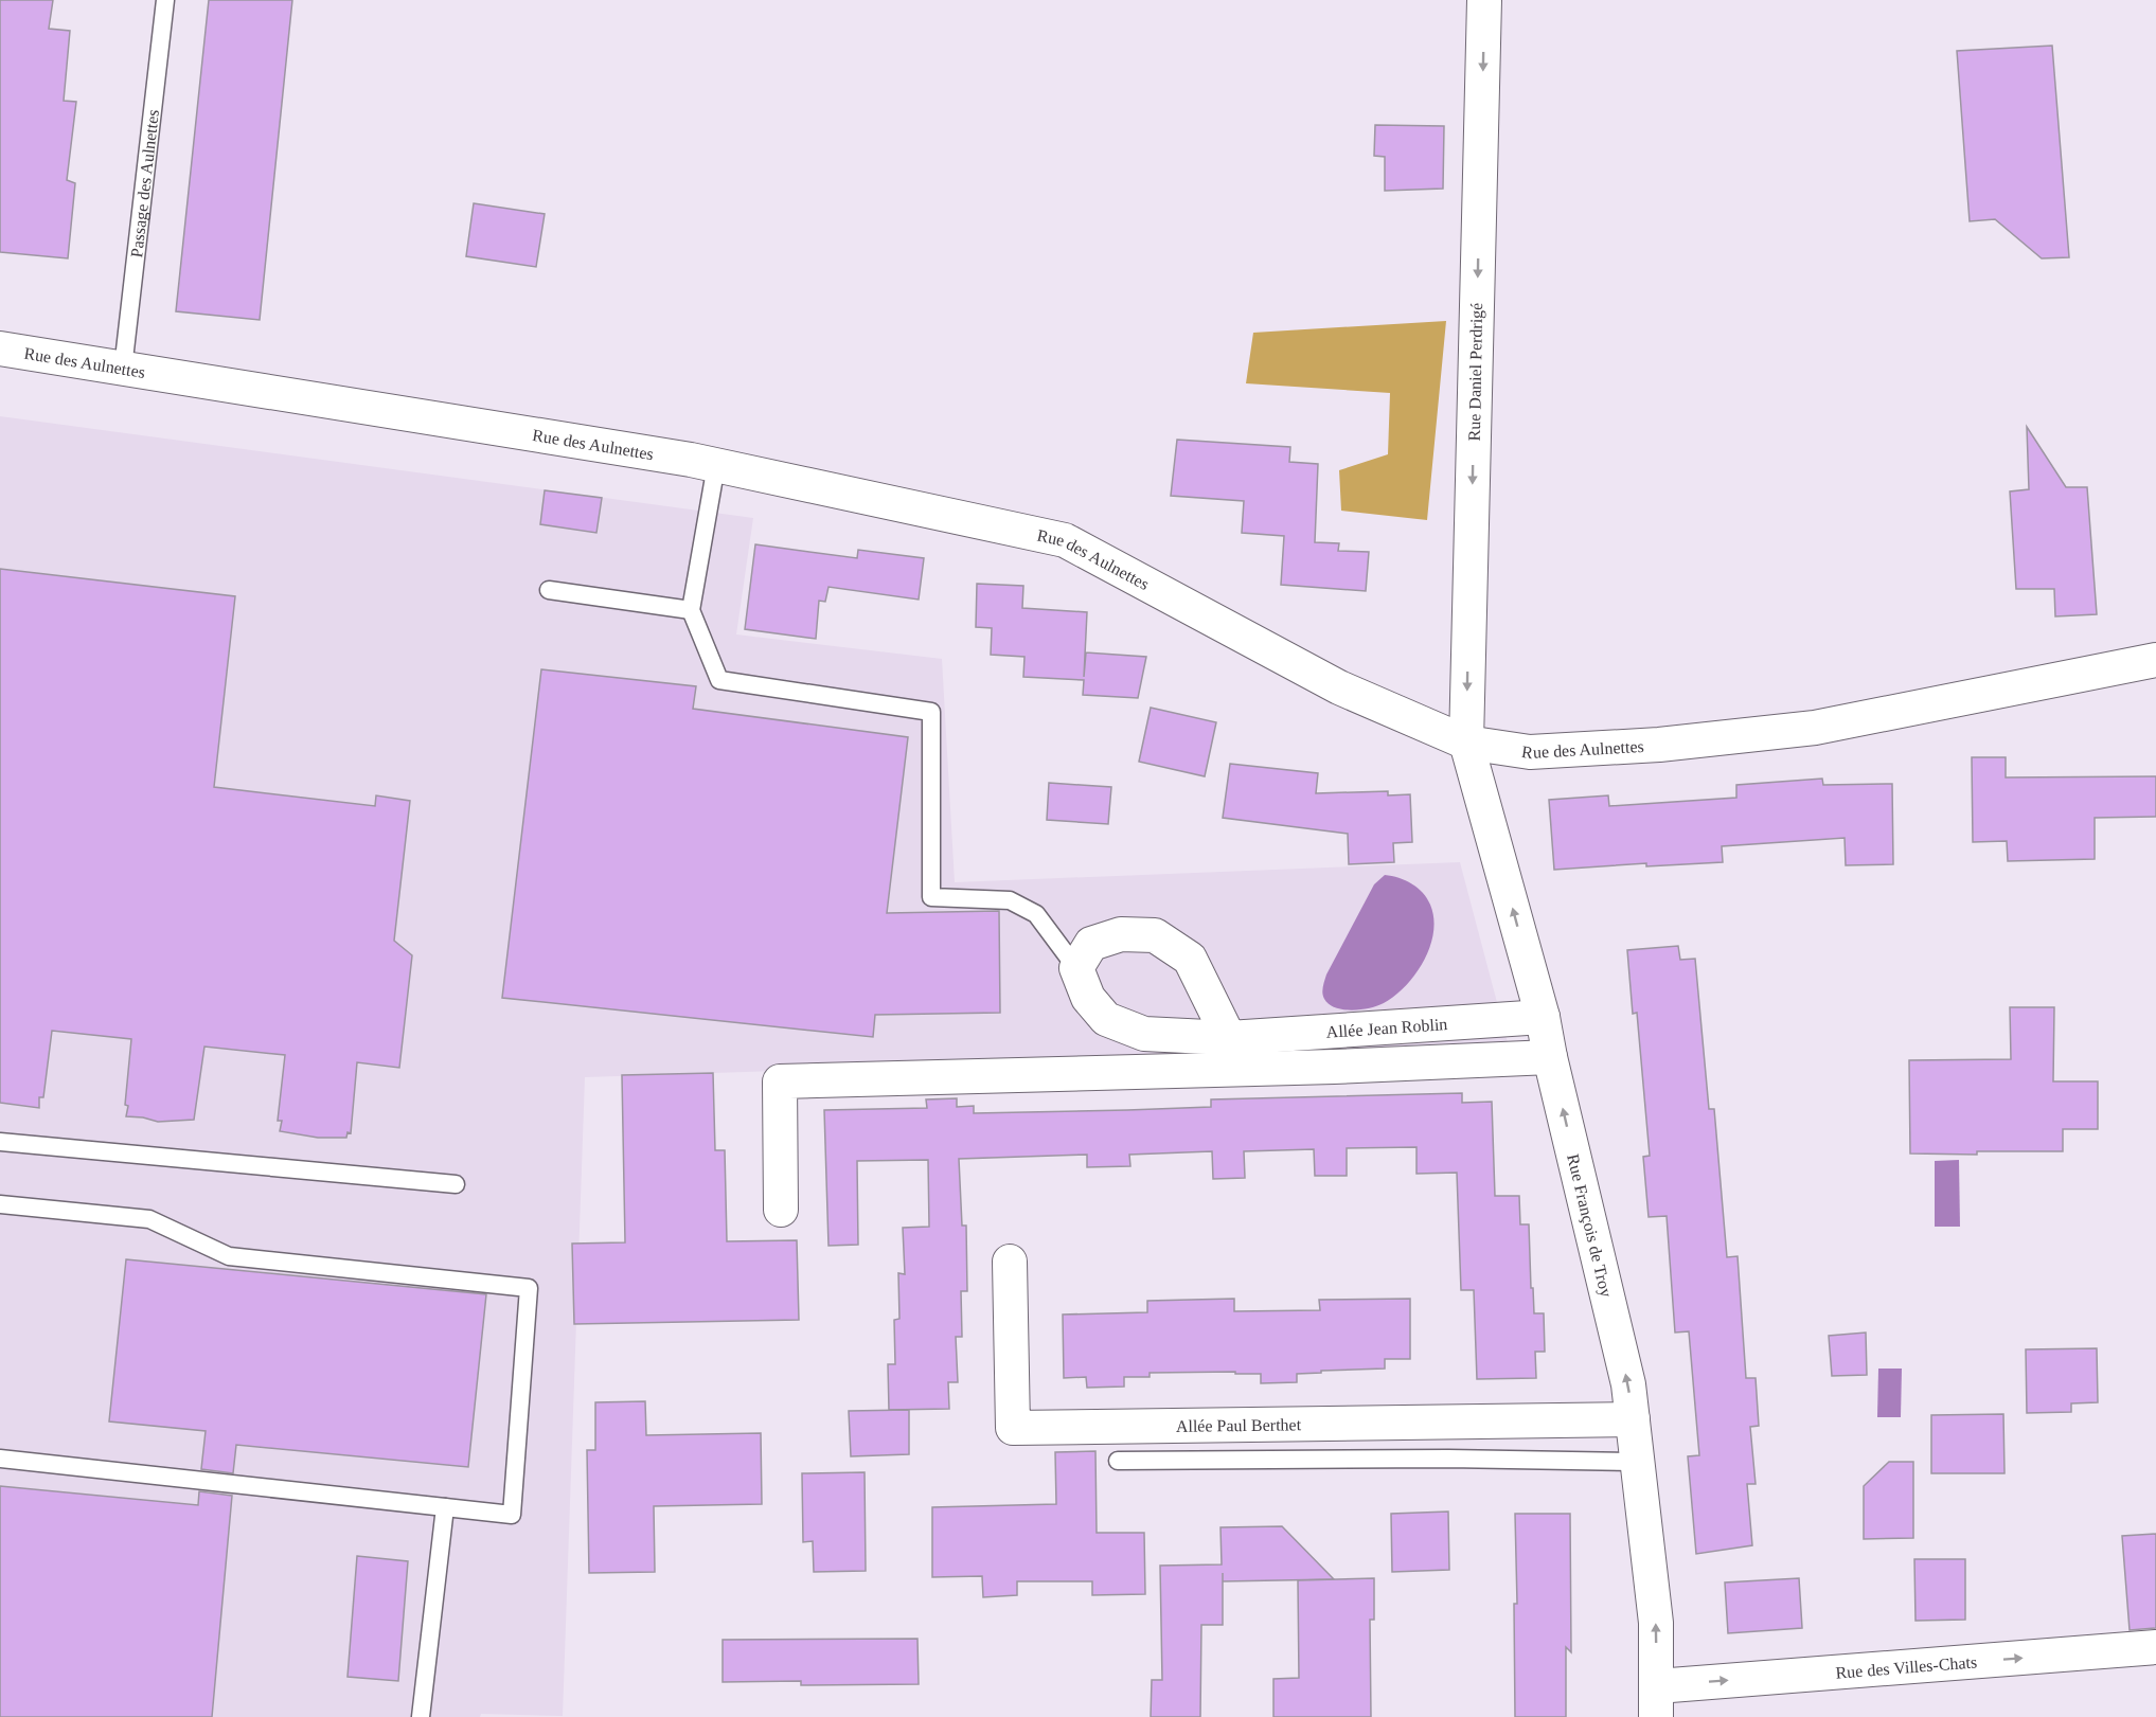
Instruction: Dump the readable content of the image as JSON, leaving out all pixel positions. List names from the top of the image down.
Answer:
{
  "streets": {
    "street": [
      "Rue des Aulnettes",
      "Rue Daniel Perdrigé",
      "Allée Jean Roblin",
      "Rue François de Troy",
      "Allée Paul Berthet",
      "Rue des Villes-Chats"
    ],
    "lane": ["Passage des Aulnettes"]
  },
  "crossings": [
    ["Passage des Aulnettes", "Rue des Aulnettes"],
    ["Rue des Aulnettes", "Rue Daniel Perdrigé"],
    ["Rue des Aulnettes", "Rue François de Troy"],
    ["Rue Daniel Perdrigé", "Rue François de Troy"],
    ["Allée Jean Roblin", "Rue François de Troy"],
    ["Rue François de Troy", "Allée Paul Berthet"],
    ["Rue François de Troy", "Rue des Villes-Chats"]
  ],
  "one_way": ["Rue Daniel Perdrigé", "Rue François de Troy", "Rue des Villes-Chats"]
}
